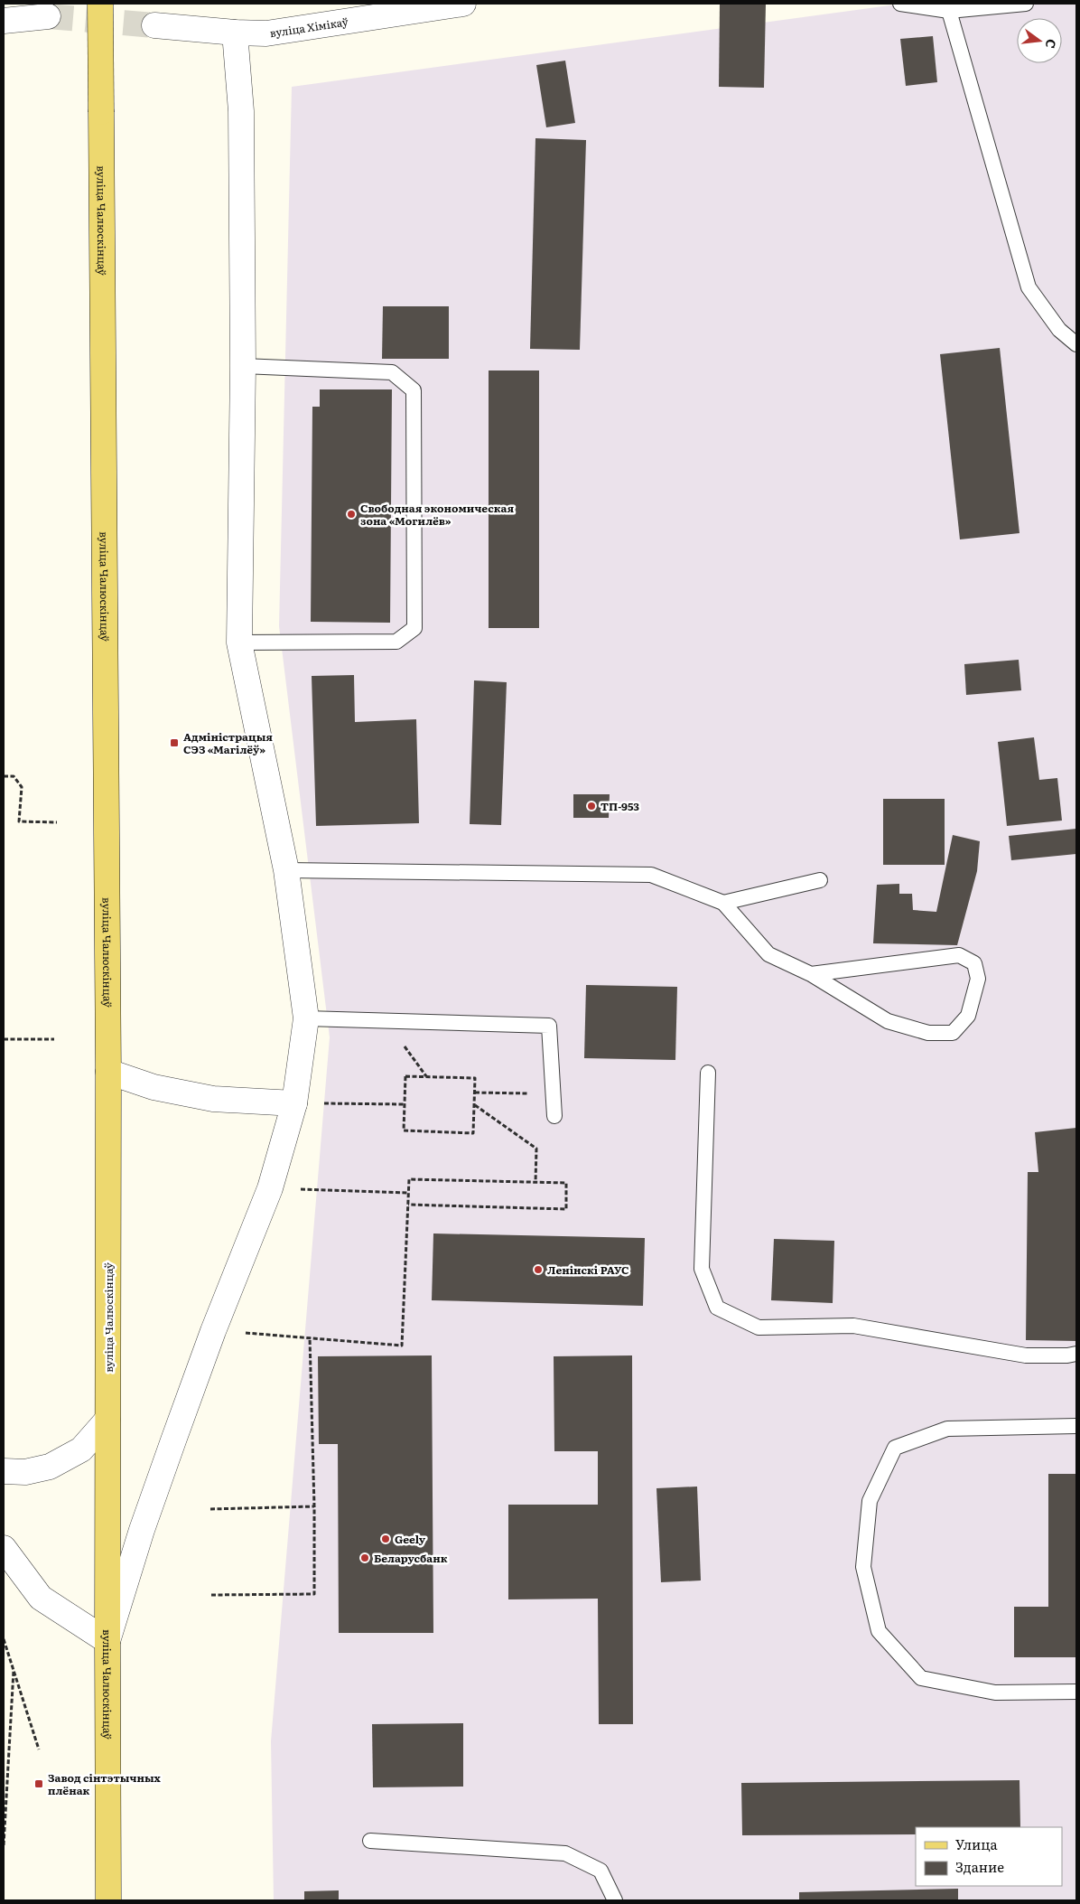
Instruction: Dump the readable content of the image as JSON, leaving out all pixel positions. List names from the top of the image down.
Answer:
{
  "streets": {
    "main road": ["вуліца Чалюскінцаў"],
    "street": ["вуліца Хімікаў"]
  },
  "places": {
    "other": [
      "Свободная экономическая зона «Могилёв»",
      "ТП-953",
      "Ленінскі РАУС",
      "Geely",
      "Беларусбанк"
    ],
    "transit": ["Адміністрацыя СЭЗ «Магілёў»", "Завод сінтэтычных плёнак"]
  },
  "legend": ["Улица", "Здание"],
  "north": "right"
}
